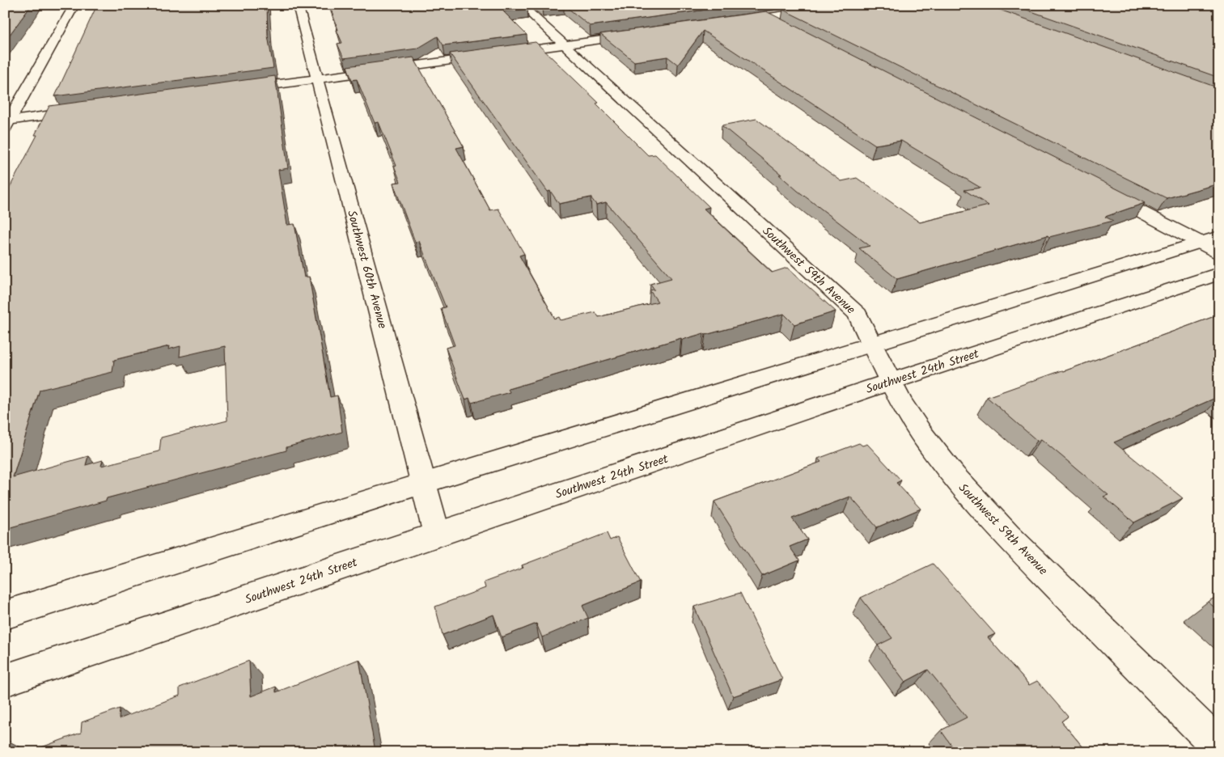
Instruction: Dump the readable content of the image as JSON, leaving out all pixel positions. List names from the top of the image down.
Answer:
{
  "streets": {
    "street": ["Southwest 60th Avenue", "Southwest 59th Avenue", "Southwest 24th Street"]
  },
  "crossings": [
    ["Southwest 60th Avenue", "Southwest 24th Street"],
    ["Southwest 59th Avenue", "Southwest 24th Street"]
  ]
}
